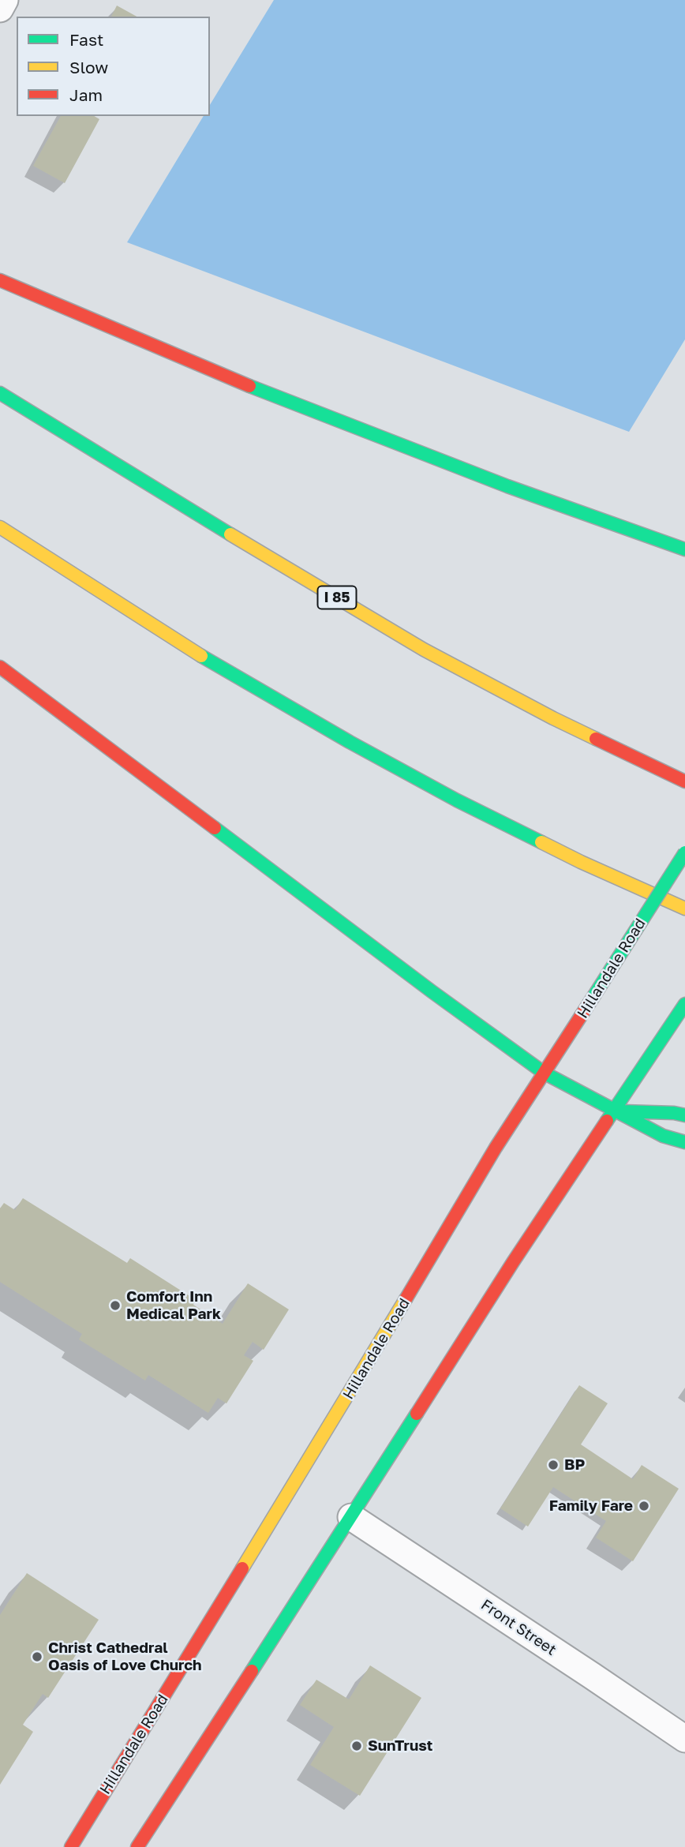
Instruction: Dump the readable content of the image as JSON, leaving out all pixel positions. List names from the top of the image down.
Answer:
{
  "streets": {
    "main road": ["I 85", "Hillandale Road"],
    "street": ["Front Street"]
  },
  "places": [
    "Comfort Inn Medical Park",
    "BP",
    "Family Fare",
    "Christ Cathedral Oasis of Love Church",
    "SunTrust"
  ],
  "legend": ["Fast", "Slow", "Jam"]
}
